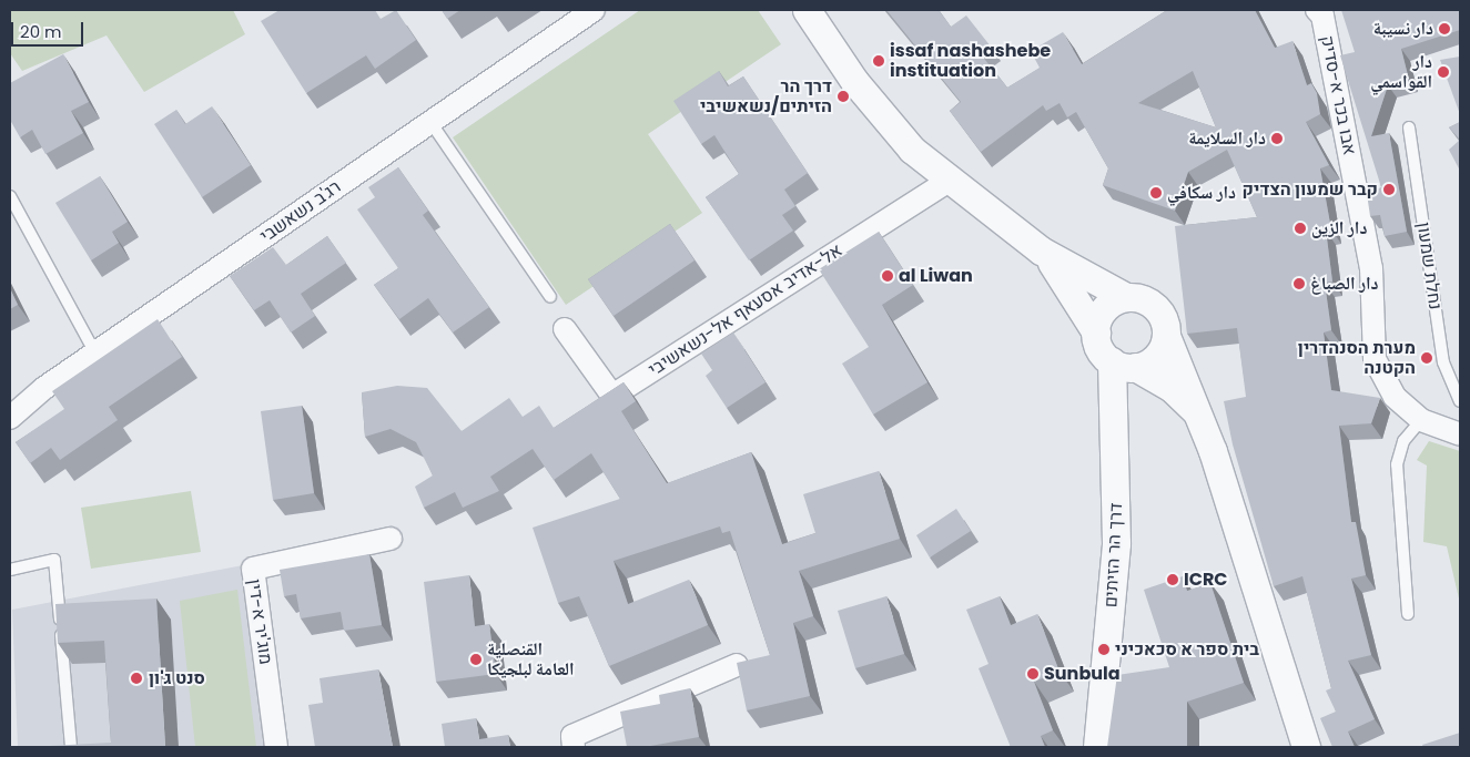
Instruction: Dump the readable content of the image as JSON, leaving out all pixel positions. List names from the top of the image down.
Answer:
{
  "streets": {
    "street": [
      "אבו בכר א-סדיק",
      "רג'ב נשאשבי",
      "אל-אדיב אסעאף אל-נשאשיבי",
      "דרך הר הזיתים",
      "מוג'יר א-דין"
    ],
    "lane": ["נחלת שמעון"]
  },
  "places": [
    "دار نسيبة",
    "issaf nashashebe instituation",
    "دار القواسمي",
    "דרך הר הזיתים/נשאשיבי",
    "دار السلايمة",
    "קבר שמעון הצדיק",
    "دار سكافي",
    "دار الزين",
    "al Liwan",
    "دار الصباغ",
    "מערת הסנהדרין הקטנה",
    "ICRC",
    "בית ספר א סכאכיני",
    "القنصلية العامة لبلجيكا",
    "Sunbula",
    "סנט ג'ון"
  ],
  "scale_bar": "20 m"
}
